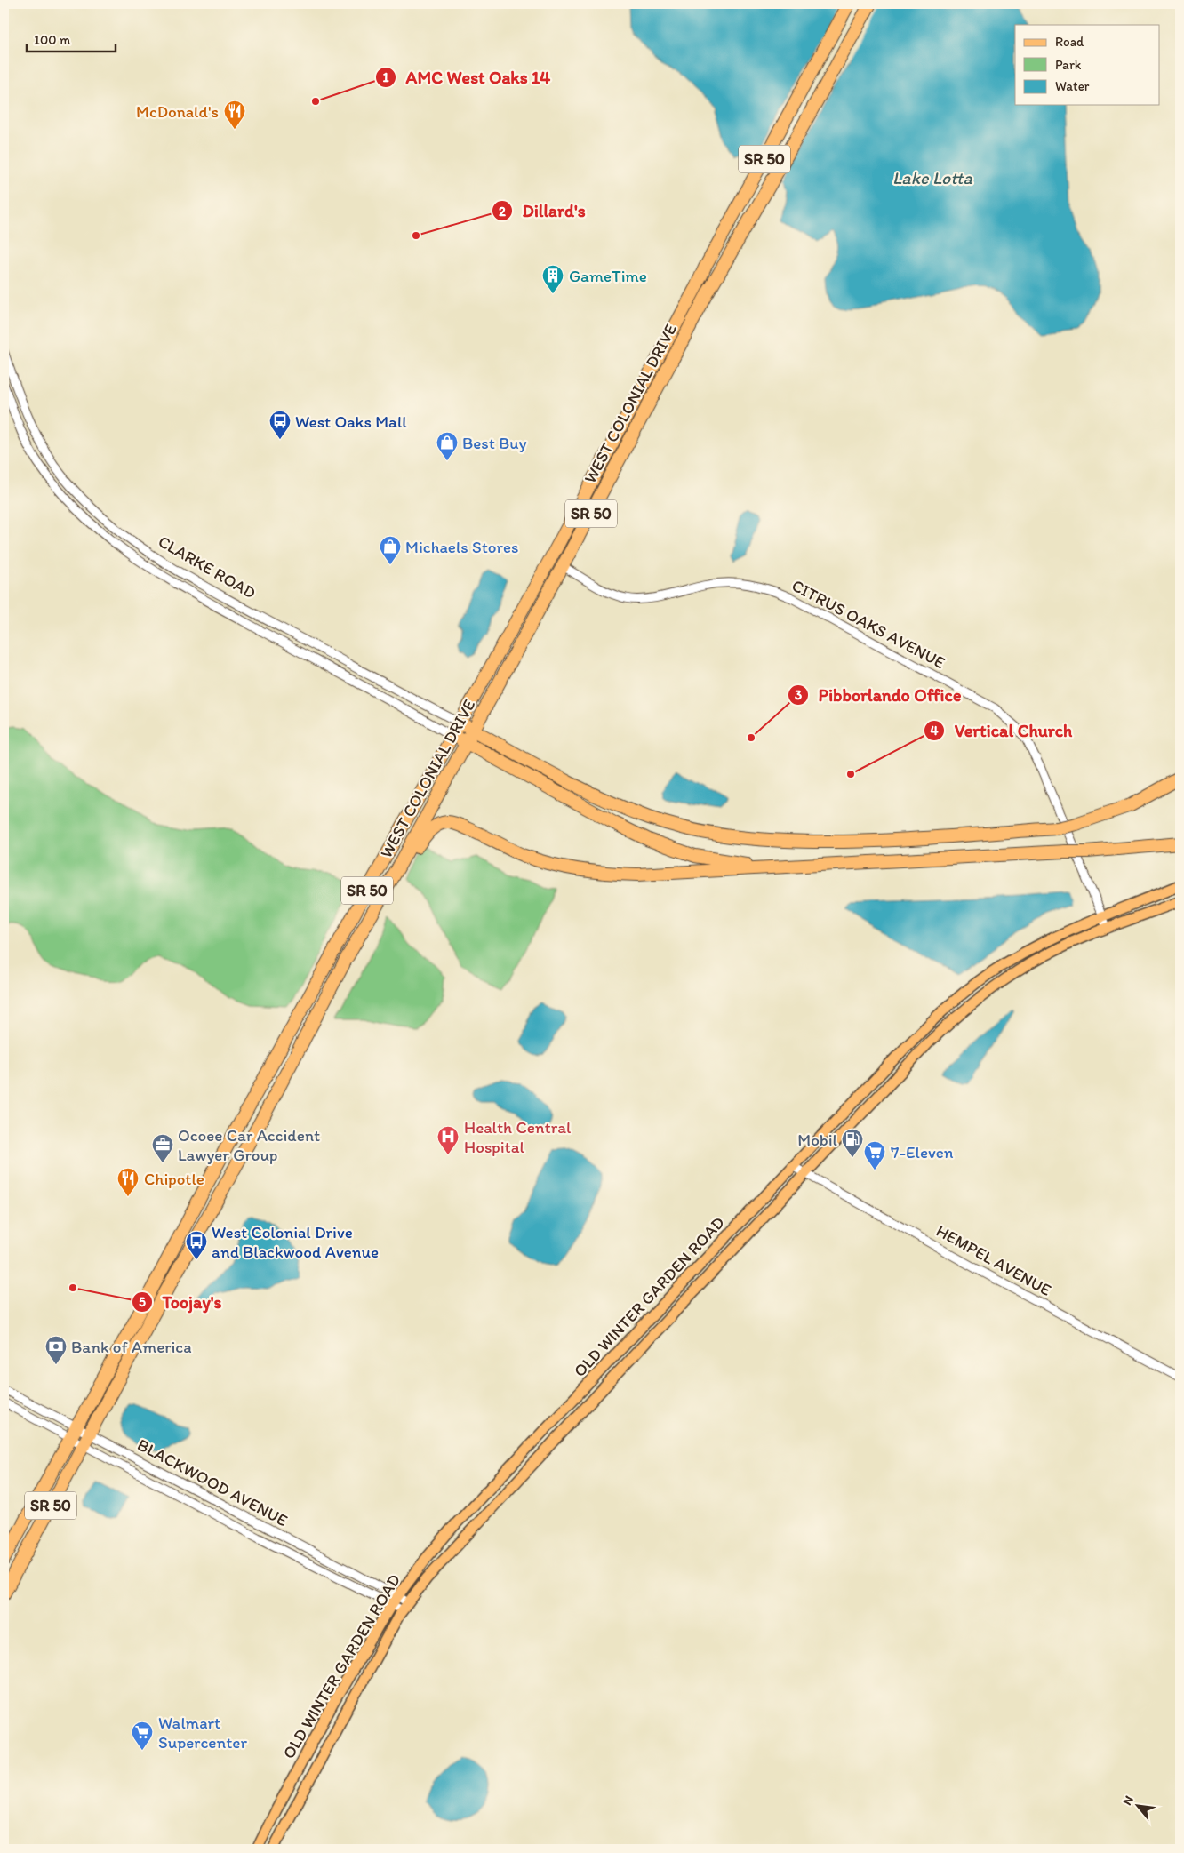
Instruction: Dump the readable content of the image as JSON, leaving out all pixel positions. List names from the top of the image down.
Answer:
{
  "streets": {
    "highway": ["SR 50", "WEST COLONIAL DRIVE", "CLARKE ROAD"],
    "main road": ["OLD WINTER GARDEN ROAD"],
    "street": ["CITRUS OAKS AVENUE", "HEMPEL AVENUE", "BLACKWOOD AVENUE"]
  },
  "crossings": [
    ["WEST COLONIAL DRIVE", "CLARKE ROAD"],
    ["WEST COLONIAL DRIVE", "CITRUS OAKS AVENUE"],
    ["WEST COLONIAL DRIVE", "BLACKWOOD AVENUE"],
    ["CITRUS OAKS AVENUE", "OLD WINTER GARDEN ROAD"],
    ["HEMPEL AVENUE", "OLD WINTER GARDEN ROAD"],
    ["OLD WINTER GARDEN ROAD", "BLACKWOOD AVENUE"]
  ],
  "water": ["Lake Lotta"],
  "places": {
    "other": [
      "AMC West Oaks 14",
      "Dillard's",
      "Pibborlando Office",
      "Vertical Church",
      "Toojay's"
    ],
    "restaurant": ["McDonald's", "Chipotle"],
    "building": ["GameTime"],
    "bus stop": ["West Oaks Mall", "West Colonial Drive and Blackwood Avenue"],
    "shop": ["Best Buy", "Michaels Stores"],
    "hospital": ["Health Central Hospital"],
    "fuel station": ["Mobil"],
    "office": ["Ocoee Car Accident Lawyer Group"],
    "supermarket": ["7-Eleven", "Walmart Supercenter"],
    "bank": ["Bank of America"]
  },
  "legend": ["Road", "Park", "Water"],
  "scale_bar": "100 m",
  "north": "top left"
}
